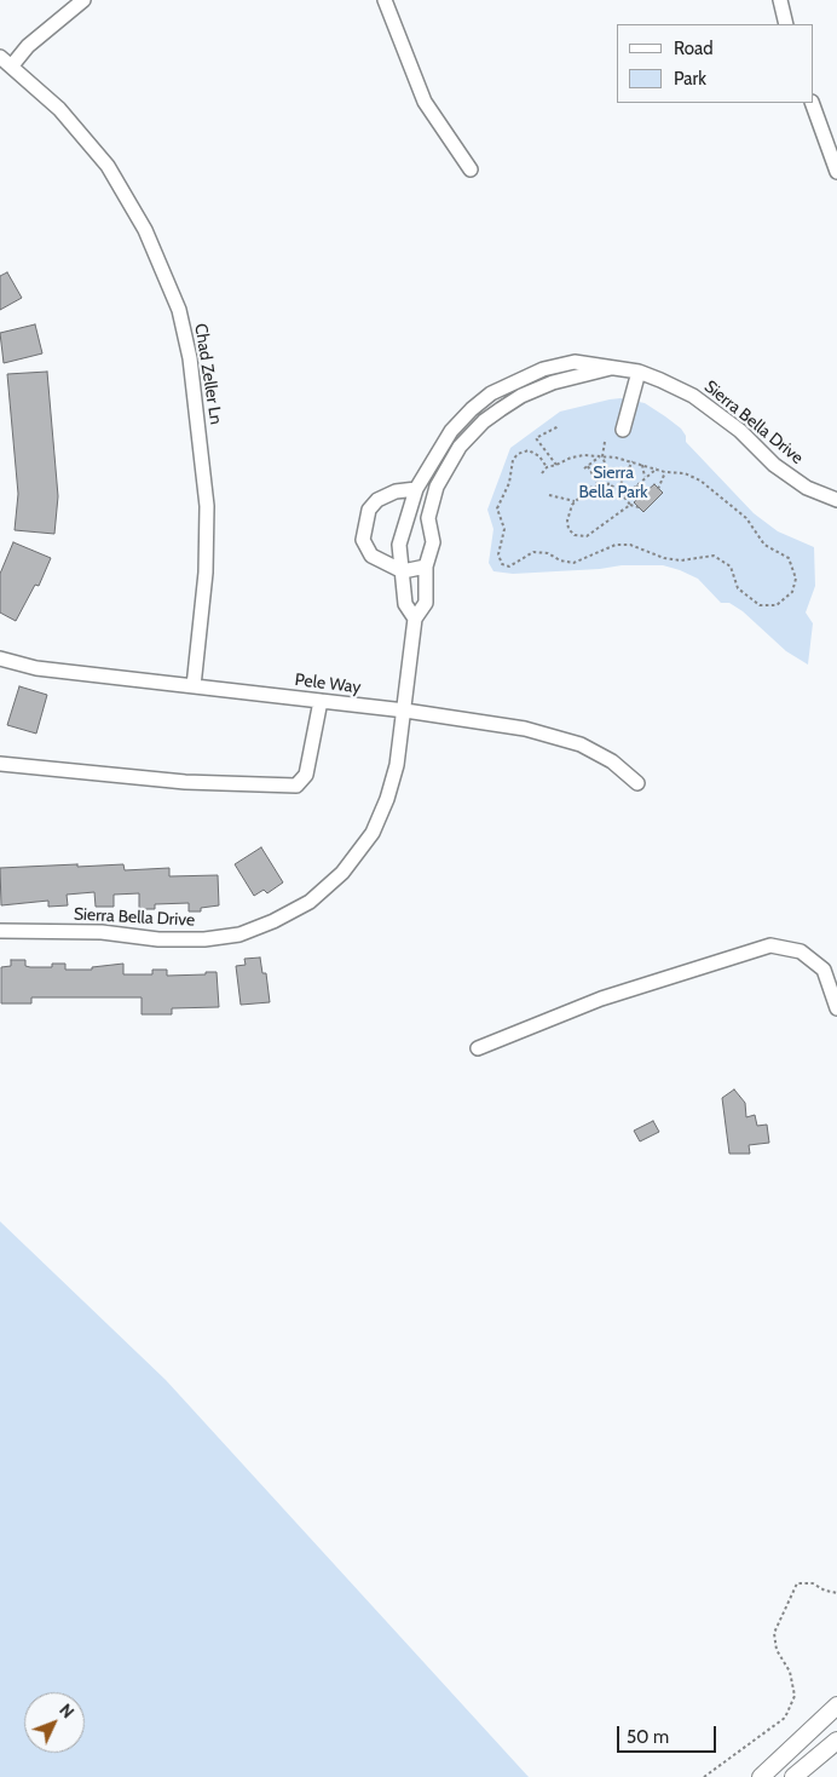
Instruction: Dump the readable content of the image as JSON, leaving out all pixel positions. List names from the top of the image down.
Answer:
{
  "streets": {
    "street": ["Chad Zeller Ln", "Sierra Bella Drive", "Pele Way"]
  },
  "crossings": [
    ["Chad Zeller Ln", "Pele Way"],
    ["Sierra Bella Drive", "Pele Way"]
  ],
  "parks": ["Sierra Bella Park"],
  "legend": ["Road", "Park"],
  "scale_bar": "50 m",
  "north": "top right"
}
